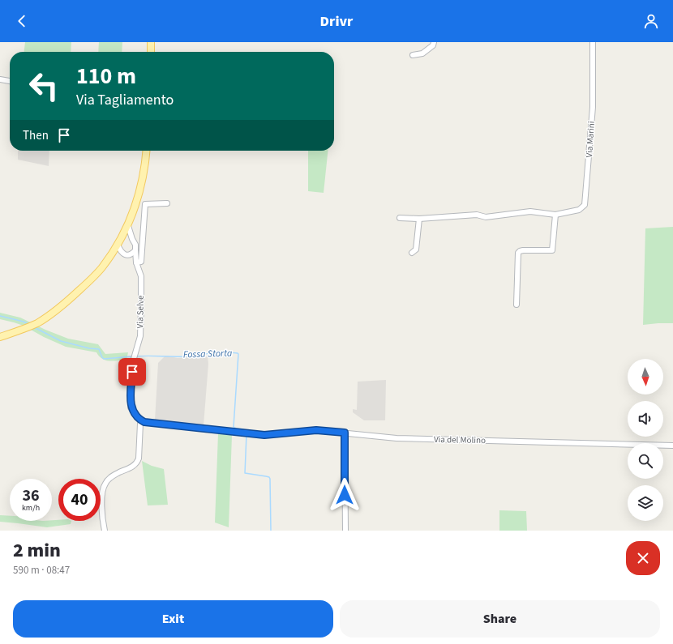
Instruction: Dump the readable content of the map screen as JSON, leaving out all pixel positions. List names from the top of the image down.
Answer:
{
  "streets": {
    "street": ["Via Marini", "Via Selve", "Via del Molino"]
  },
  "crossings": [
    ["Via Selve", "Via del Molino"]
  ],
  "water": ["Fossa Storta"],
  "north": "bottom",
  "page": {
    "header": "Drivr",
    "turn": ["110 m", "Via Tagliamento"],
    "then": "Then",
    "speed": "36 km/h",
    "limit": "40",
    "heading": ["2 min", "590 m · 08:47"],
    "buttons": ["Exit", "Share"]
  }
}
